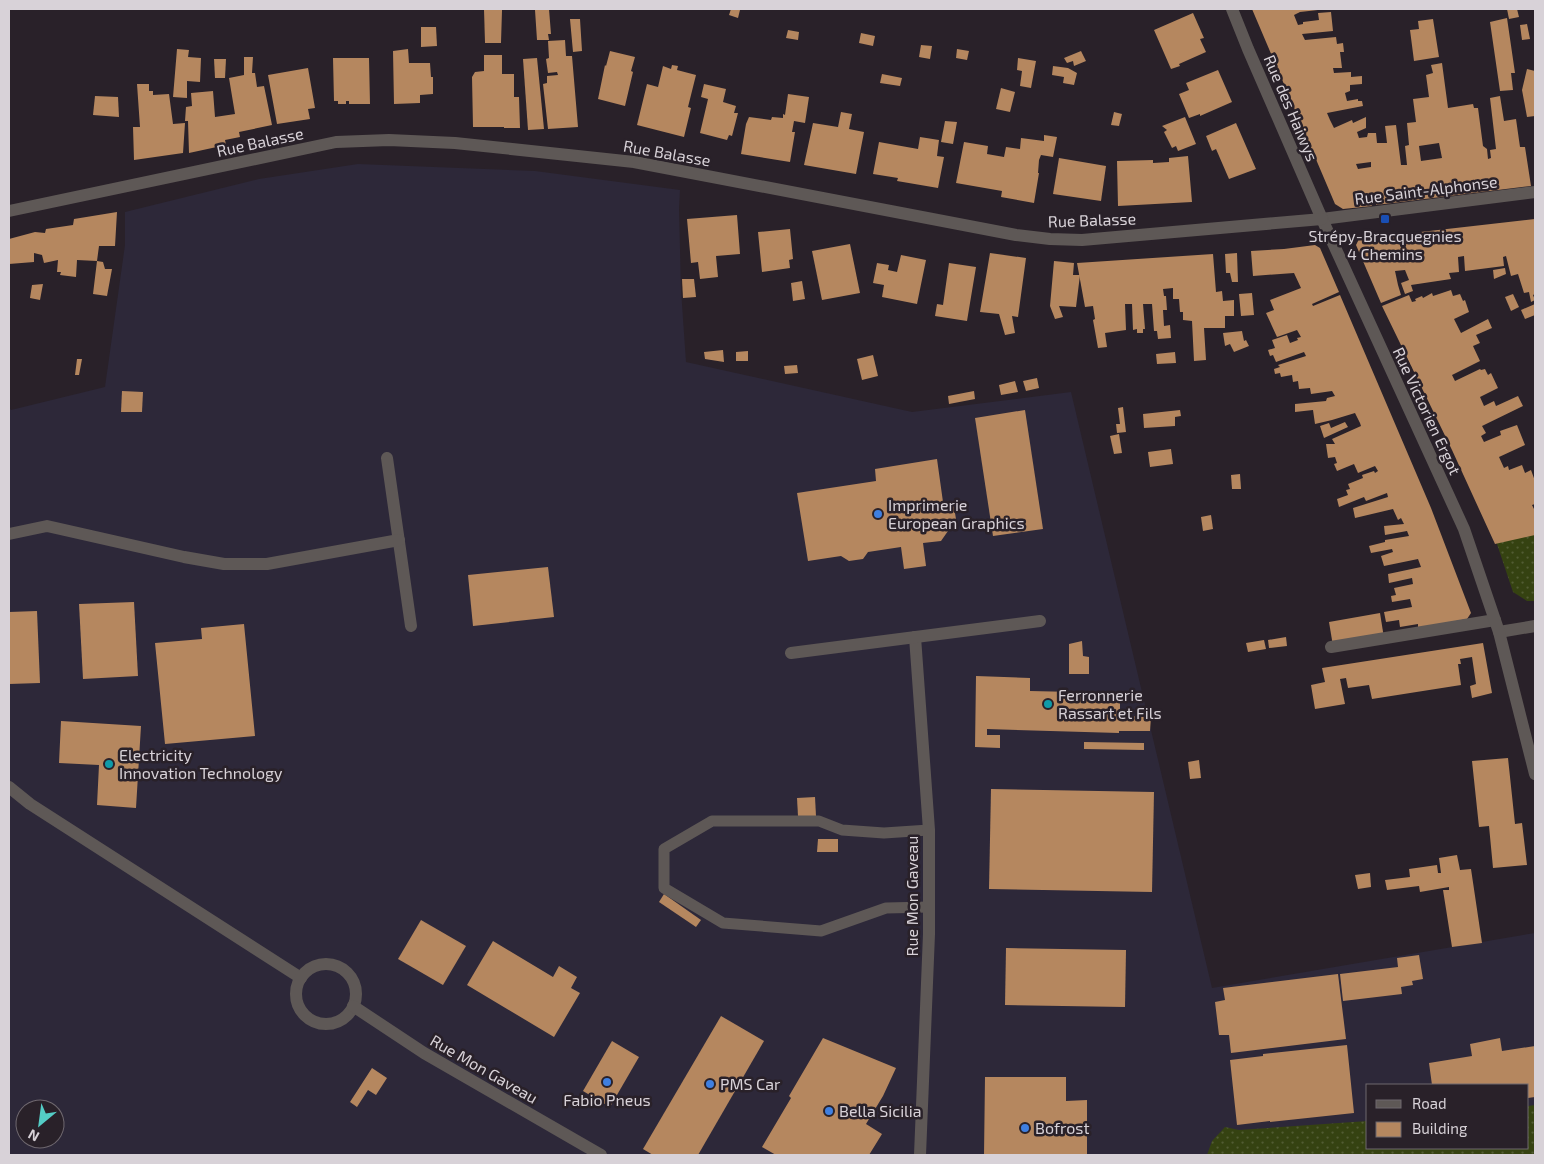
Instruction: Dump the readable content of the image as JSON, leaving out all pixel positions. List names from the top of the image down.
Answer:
{
  "streets": {
    "street": [
      "Rue des Haiwys",
      "Rue Balasse",
      "Rue Saint-Alphonse",
      "Rue Victorien Ergot",
      "Rue Mon Gaveau"
    ]
  },
  "crossings": [
    ["Rue des Haiwys", "Rue Balasse"],
    ["Rue des Haiwys", "Rue Saint-Alphonse"],
    ["Rue des Haiwys", "Rue Victorien Ergot"],
    ["Rue Balasse", "Rue Saint-Alphonse"],
    ["Rue Balasse", "Rue Victorien Ergot"],
    ["Rue Saint-Alphonse", "Rue Victorien Ergot"]
  ],
  "places": {
    "transit": ["Strépy-Bracquegnies 4 Chemins"],
    "other": [
      "Imprimerie European Graphics",
      "Ferronnerie Rassart et Fils",
      "Electricity Innovation Technology",
      "Fabio Pneus",
      "PMS Car",
      "Bella Sicilia",
      "Bofrost"
    ]
  },
  "legend": ["Road", "Building"],
  "north": "bottom left"
}
